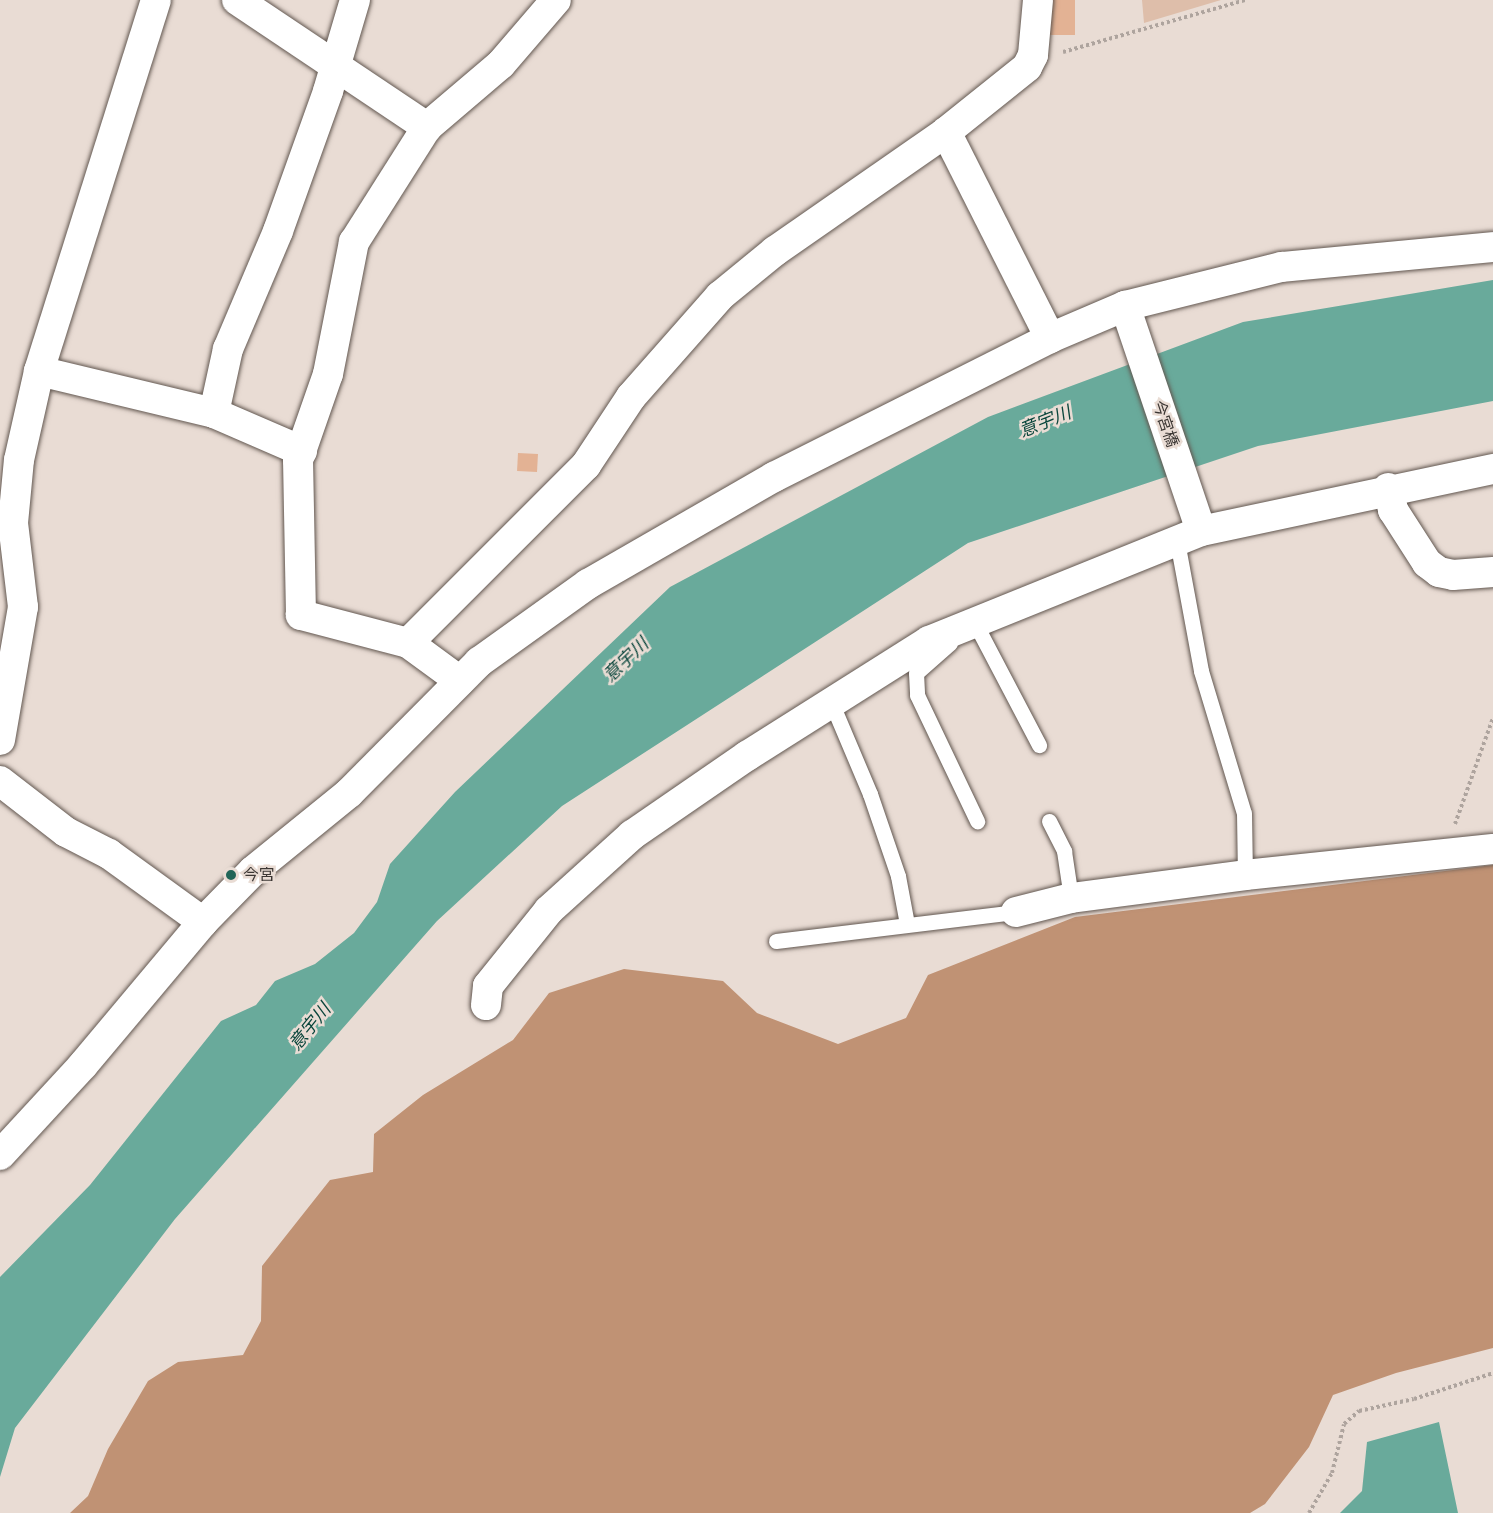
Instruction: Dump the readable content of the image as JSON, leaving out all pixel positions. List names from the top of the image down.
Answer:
{
  "streets": {
    "street": ["今宮橋"]
  },
  "water": ["意宇川"],
  "places": ["今宮"]
}
